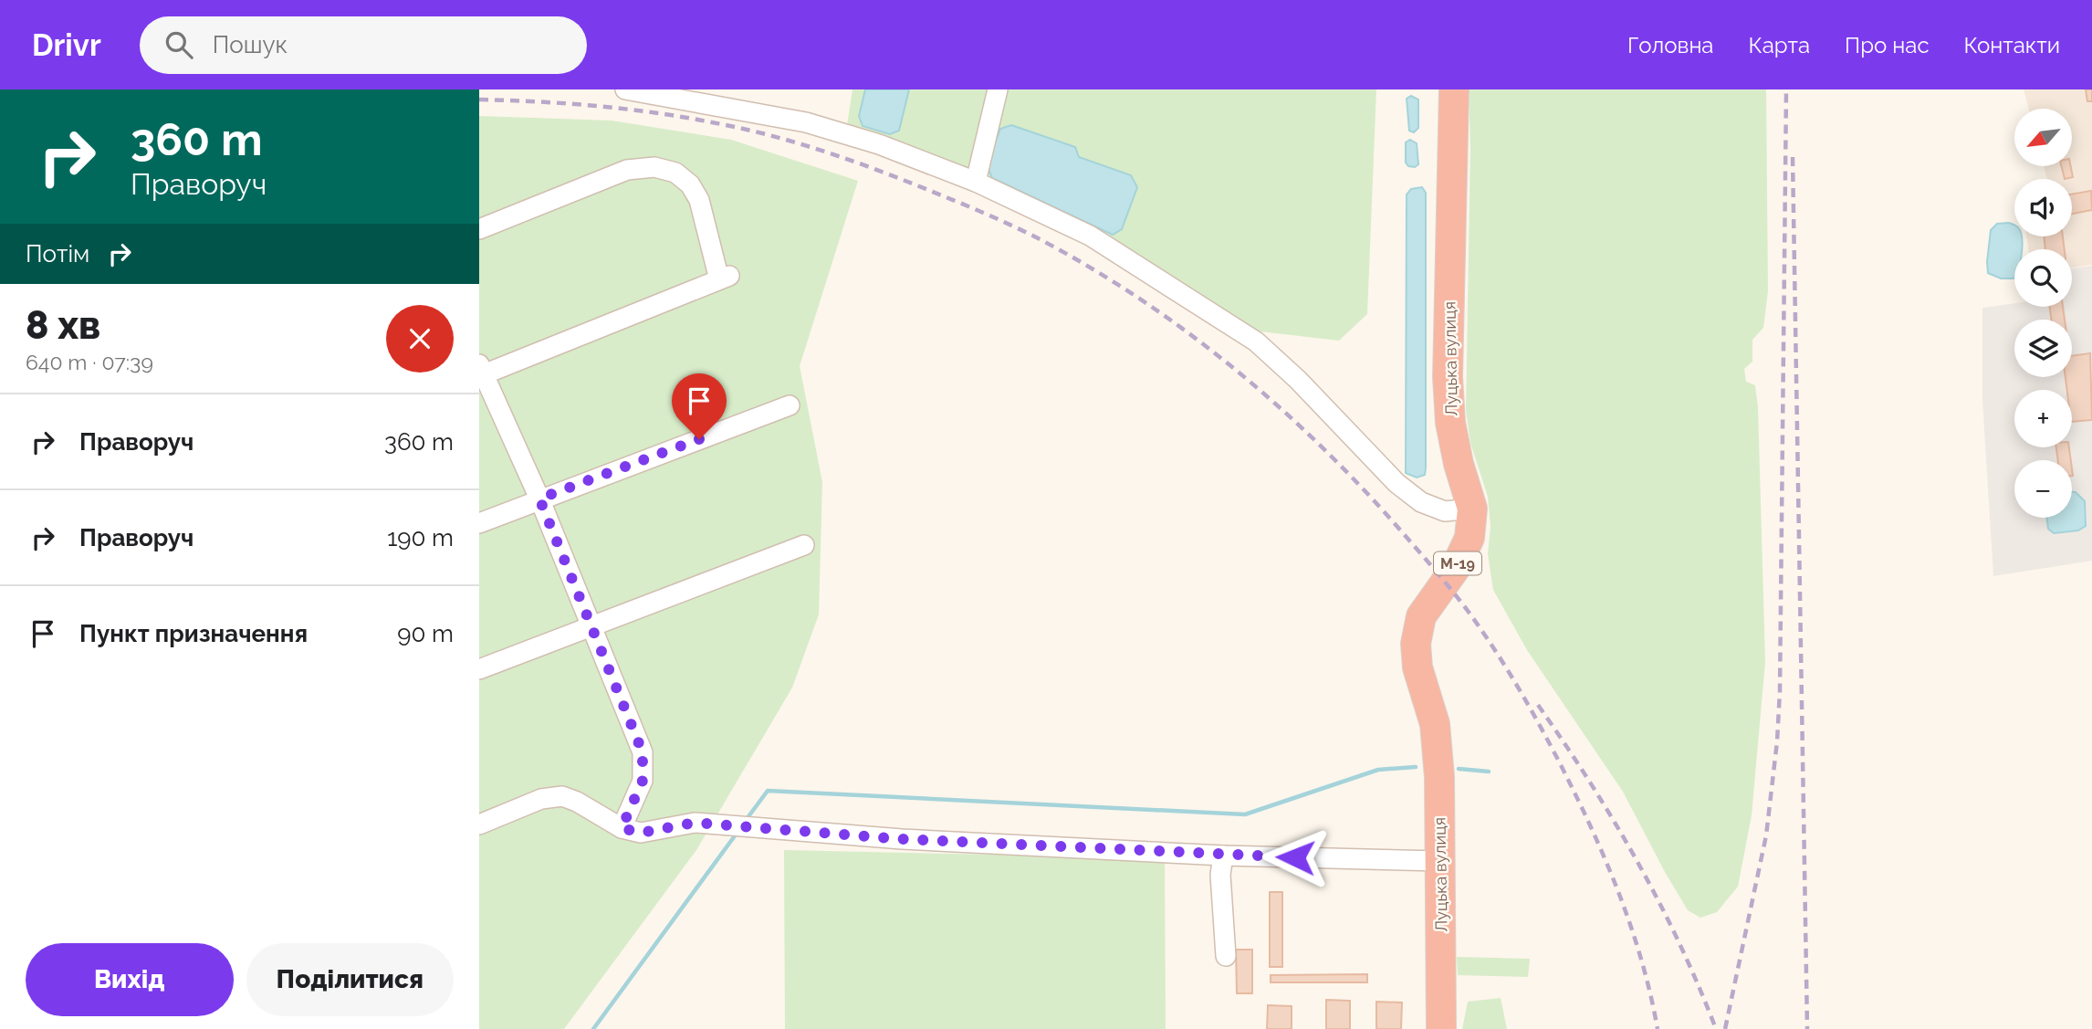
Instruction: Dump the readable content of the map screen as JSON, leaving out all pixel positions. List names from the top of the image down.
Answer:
{
  "streets": {
    "highway": ["Луцька вулиця", "М-19"]
  },
  "north": "bottom left",
  "page": {
    "header": "Drivr",
    "search": "Пошук",
    "nav": [
      "Головна",
      "Карта",
      "Про нас",
      "Контакти"
    ],
    "turn": ["360 m", "Праворуч"],
    "map_buttons": ["+", "−"],
    "then": "Потім",
    "heading": ["8 хв", "640 m · 07:39"],
    "list": [
      {
        "name": "Праворуч",
        "value": "360 m"
      },
      {
        "name": "Праворуч",
        "value": "190 m"
      },
      {
        "name": "Пункт призначення",
        "value": "90 m"
      }
    ],
    "buttons": ["Вихід", "Поділитися"]
  }
}
